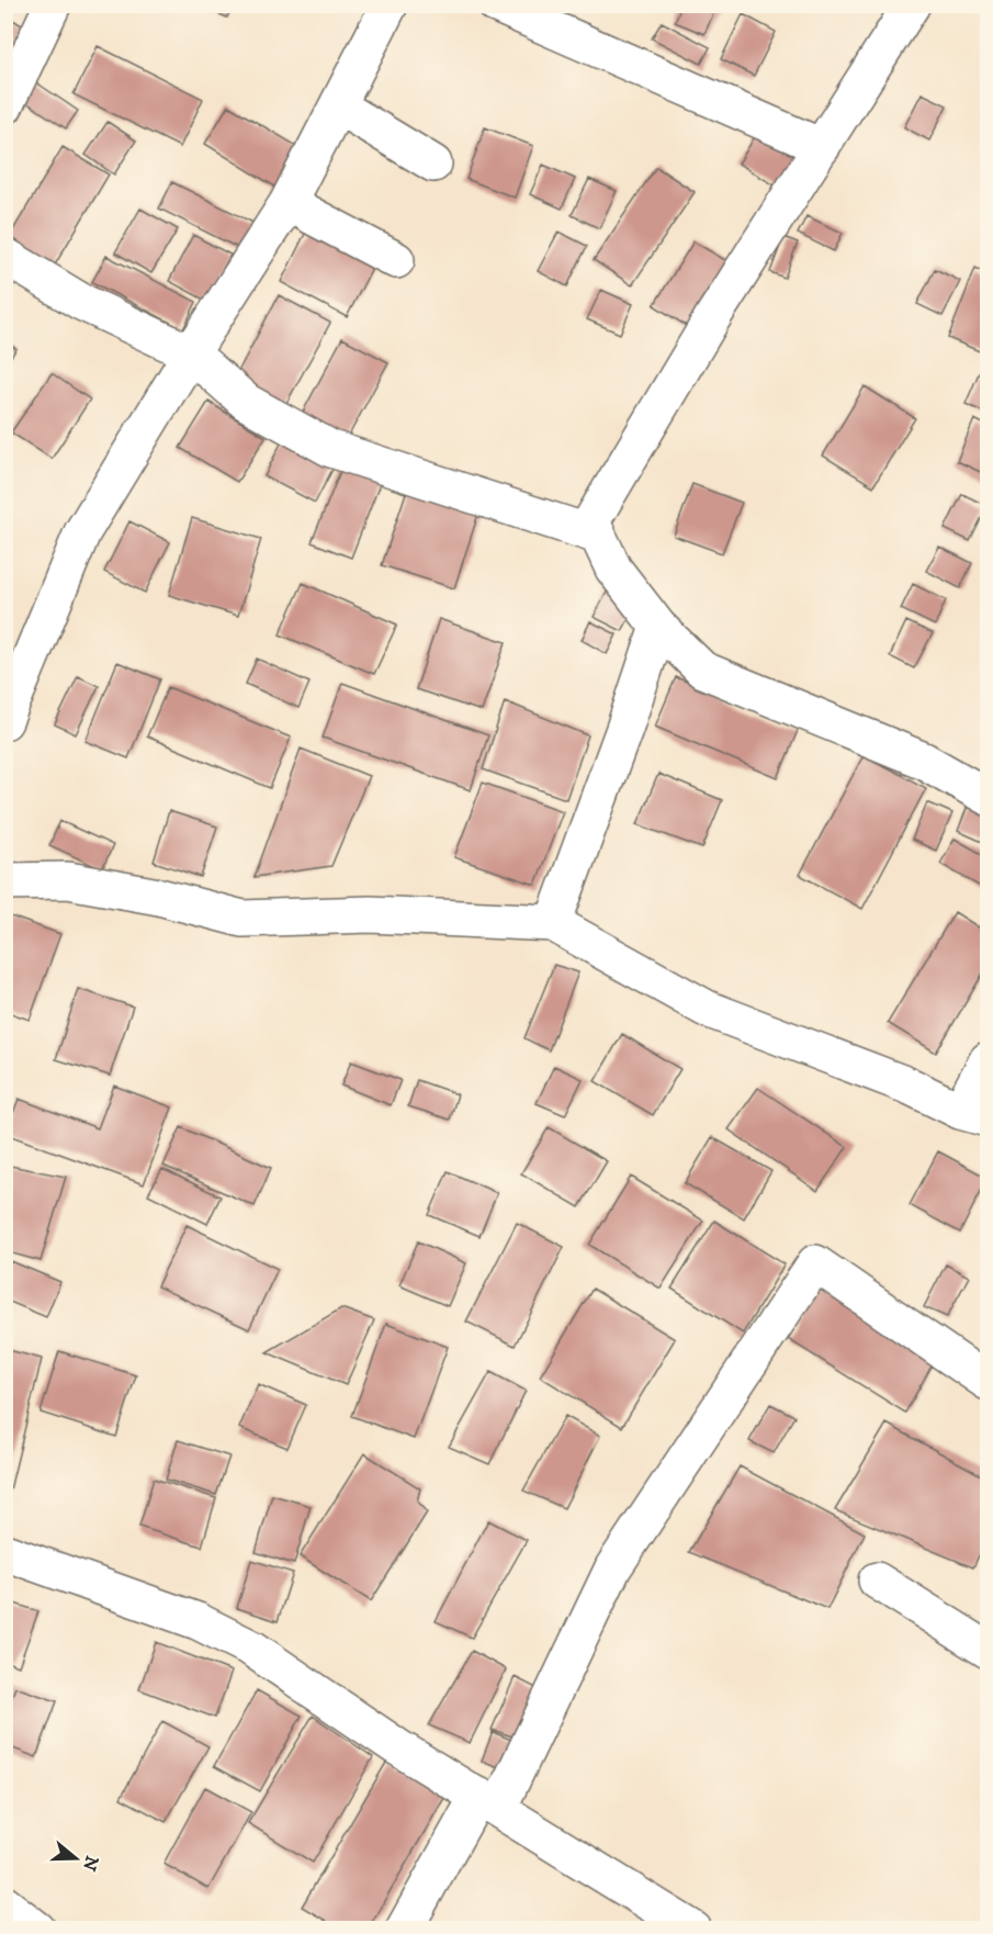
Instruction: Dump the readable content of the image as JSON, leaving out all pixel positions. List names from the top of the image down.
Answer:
{
  "north": "right"
}
